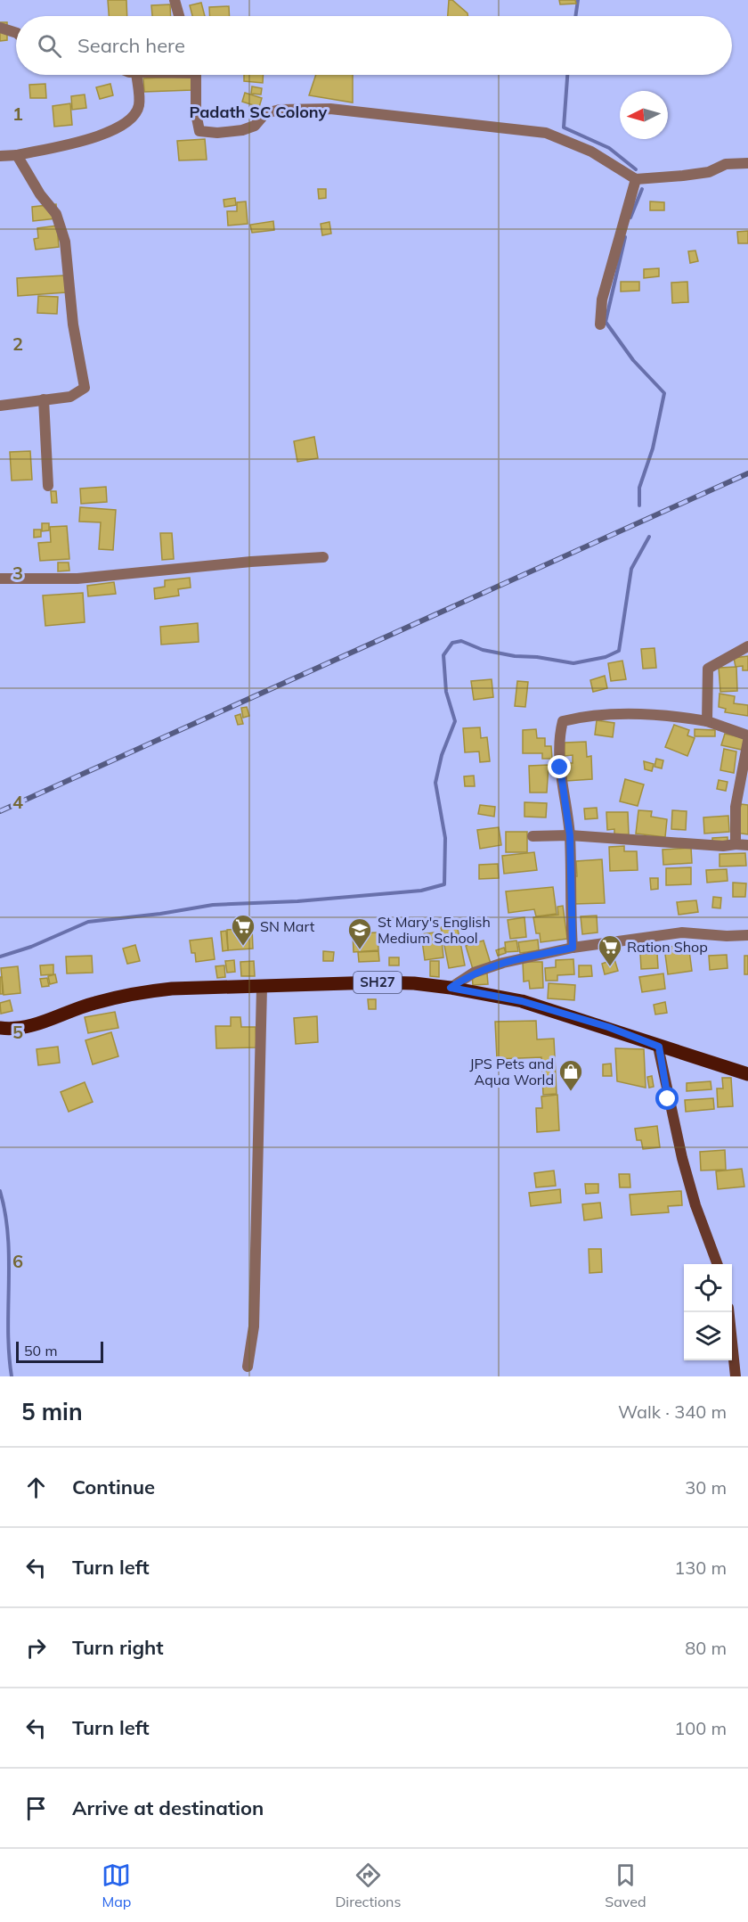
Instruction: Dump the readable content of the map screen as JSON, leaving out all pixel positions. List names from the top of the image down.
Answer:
{
  "streets": {
    "main road": ["SH27"]
  },
  "districts": ["Padath SC Colony"],
  "places": {
    "supermarket": ["SN Mart", "Ration Shop"],
    "school or university": ["St Mary's English Medium School"],
    "shop": ["JPS Pets and Aqua World"]
  },
  "scale_bar": "50 m",
  "north": "left",
  "page": {
    "search": "Search here",
    "scale": "50 m",
    "heading": ["5 min", "Walk · 340 m"],
    "list": [
      ["Continue", "30 m"],
      ["Turn left", "130 m"],
      ["Turn right", "80 m"],
      ["Turn left", "100 m"],
      "Arrive at destination"
    ],
    "nav": ["Map", "Directions", "Saved"]
  },
  "grid": {
    "rows": [
      "1",
      "2",
      "3",
      "4",
      "5",
      "6"
    ]
  }
}
